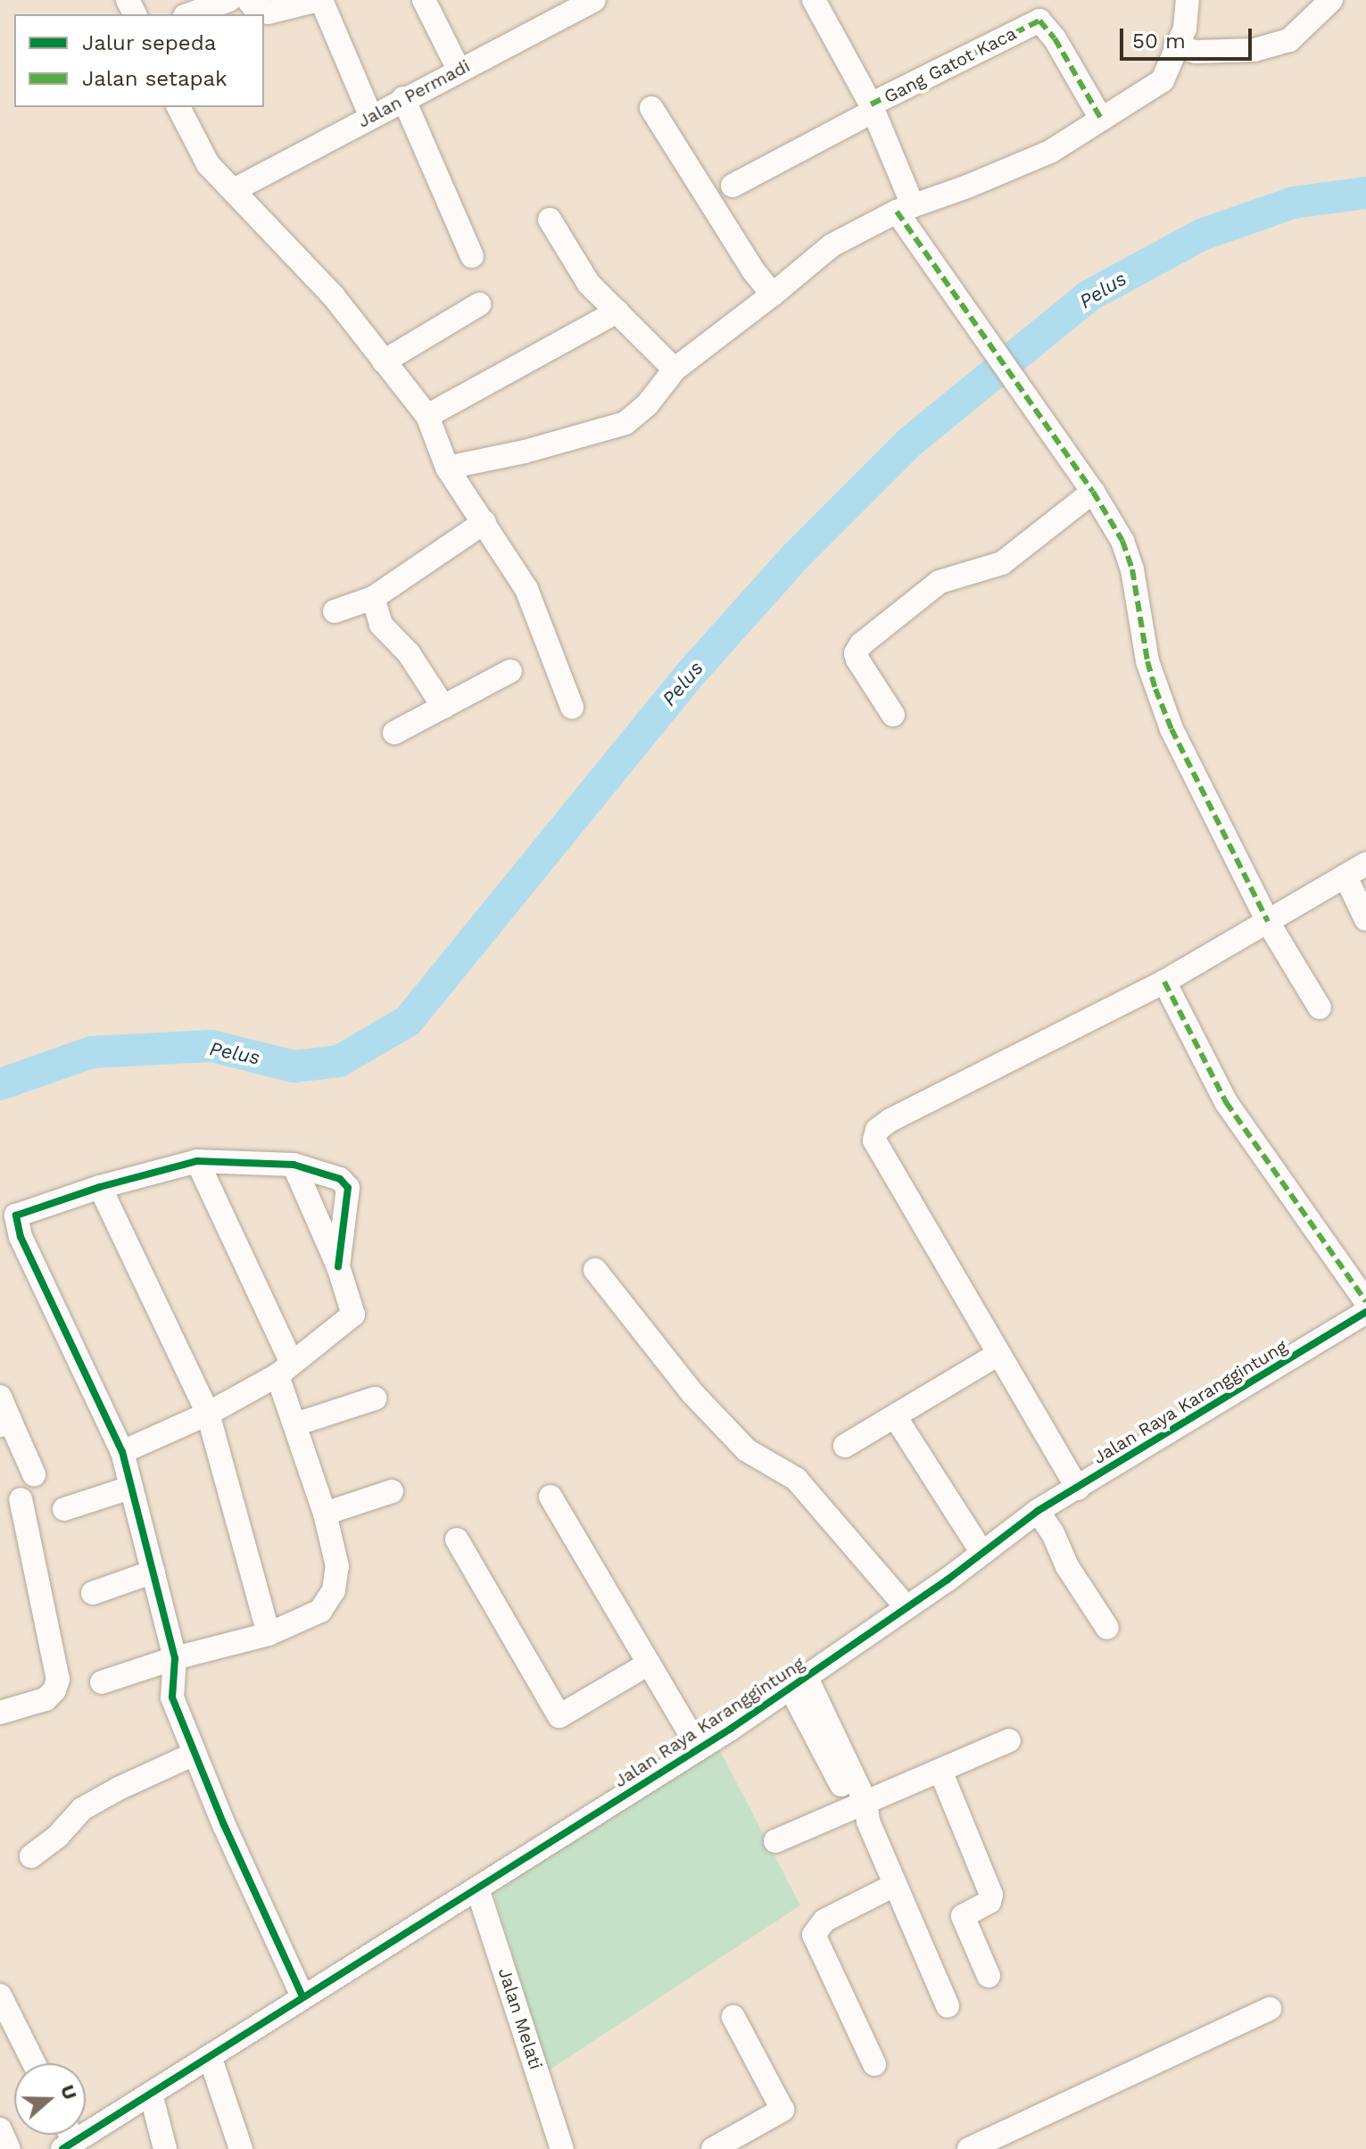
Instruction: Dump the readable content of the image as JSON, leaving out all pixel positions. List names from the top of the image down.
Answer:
{
  "streets": {
    "street": [
      "Gang Gatot Kaca",
      "Jalan Permadi",
      "Jalan Raya Karanggintung",
      "Jalan Melati"
    ]
  },
  "crossings": [
    ["Jalan Raya Karanggintung", "Jalan Melati"]
  ],
  "water": ["Pelus"],
  "legend": ["Jalur sepeda", "Jalan setapak"],
  "scale_bar": "50 m",
  "north": "right"
}
